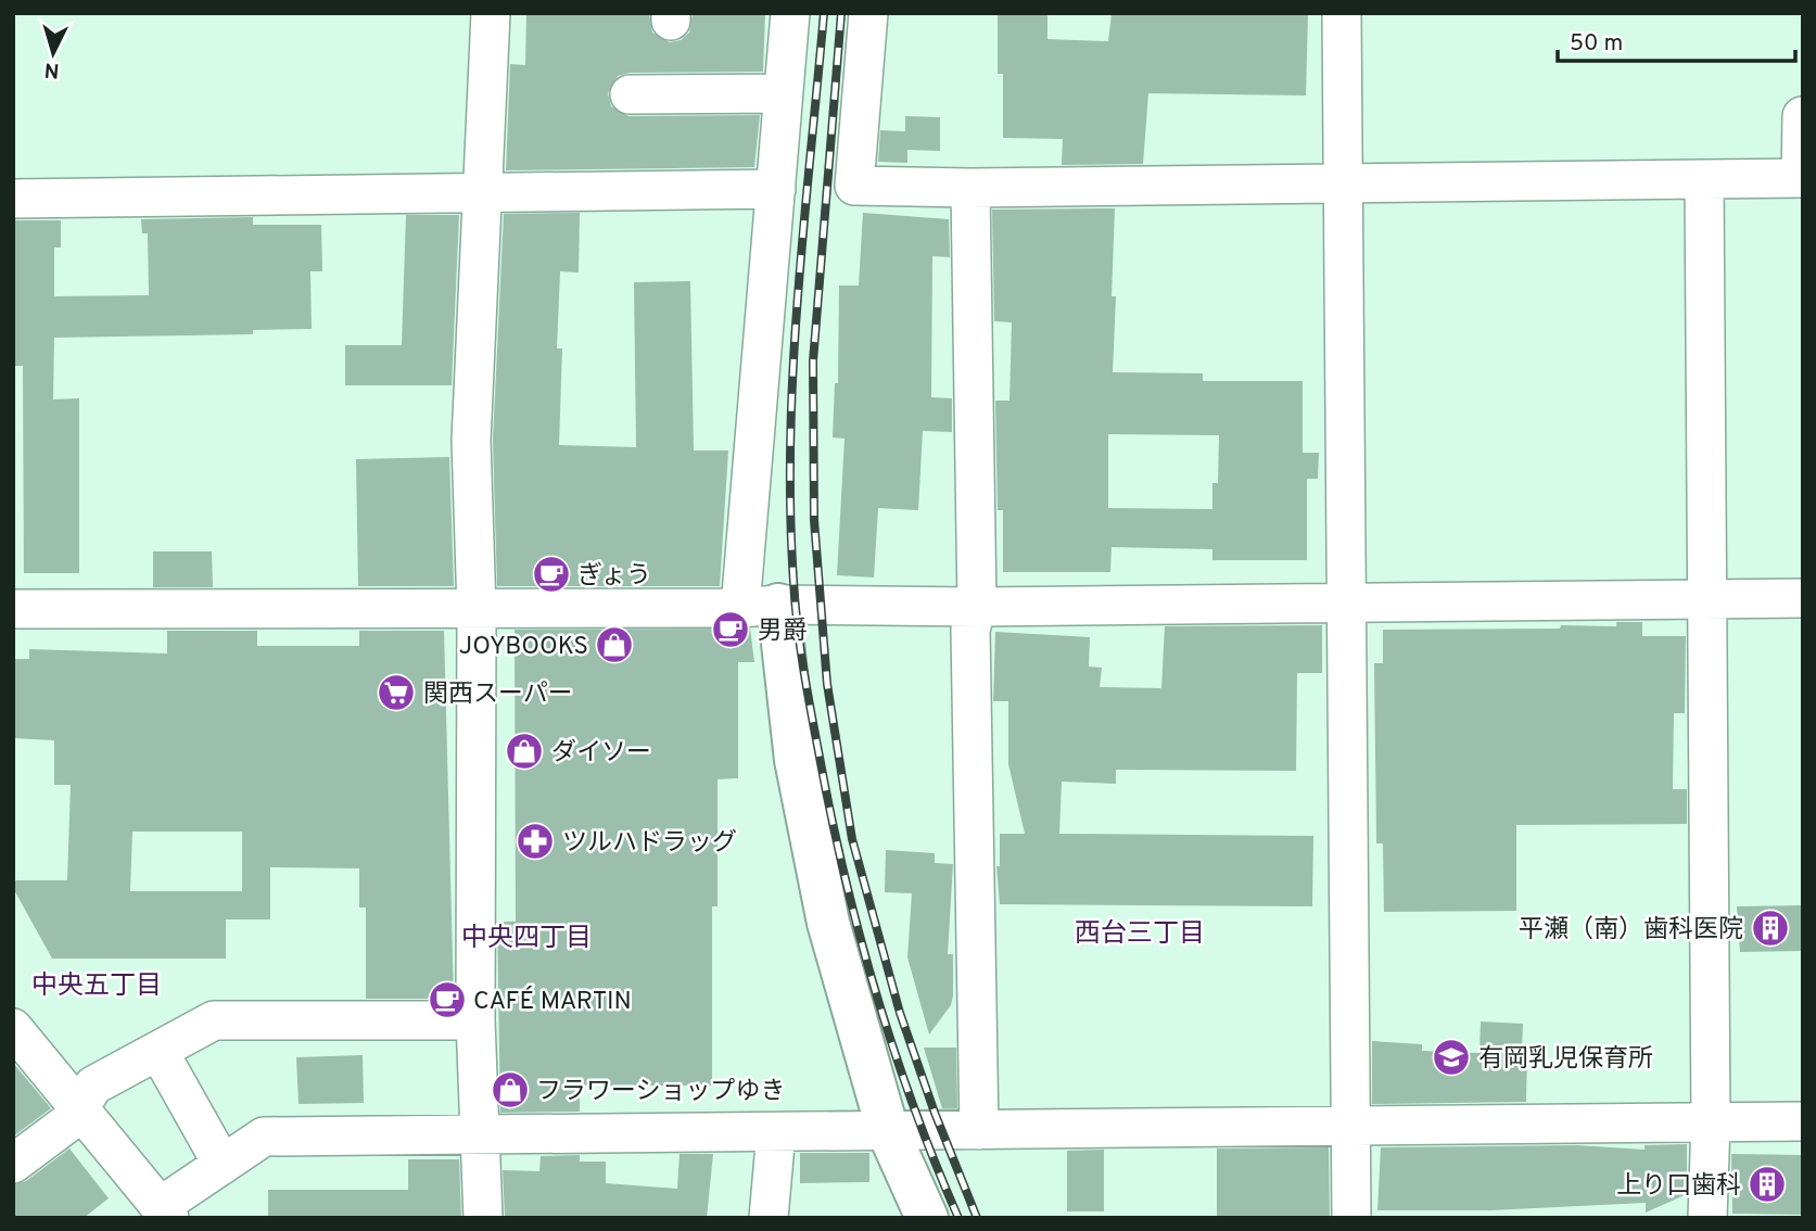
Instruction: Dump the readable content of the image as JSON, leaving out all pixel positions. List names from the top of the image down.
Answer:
{
  "districts": ["西台三丁目", "中央四丁目", "中央五丁目"],
  "places": {
    "cafe": ["ぎょう", "男爵", "CAFÉ MARTIN"],
    "shop": ["JOYBOOKS", "ダイソー", "フラワーショップゆき"],
    "supermarket": ["関西スーパー"],
    "pharmacy": ["ツルハドラッグ"],
    "building": ["平瀬（南）歯科医院", "上り口歯科"],
    "school or university": ["有岡乳児保育所"]
  },
  "scale_bar": "50 m",
  "north": "bottom"
}
